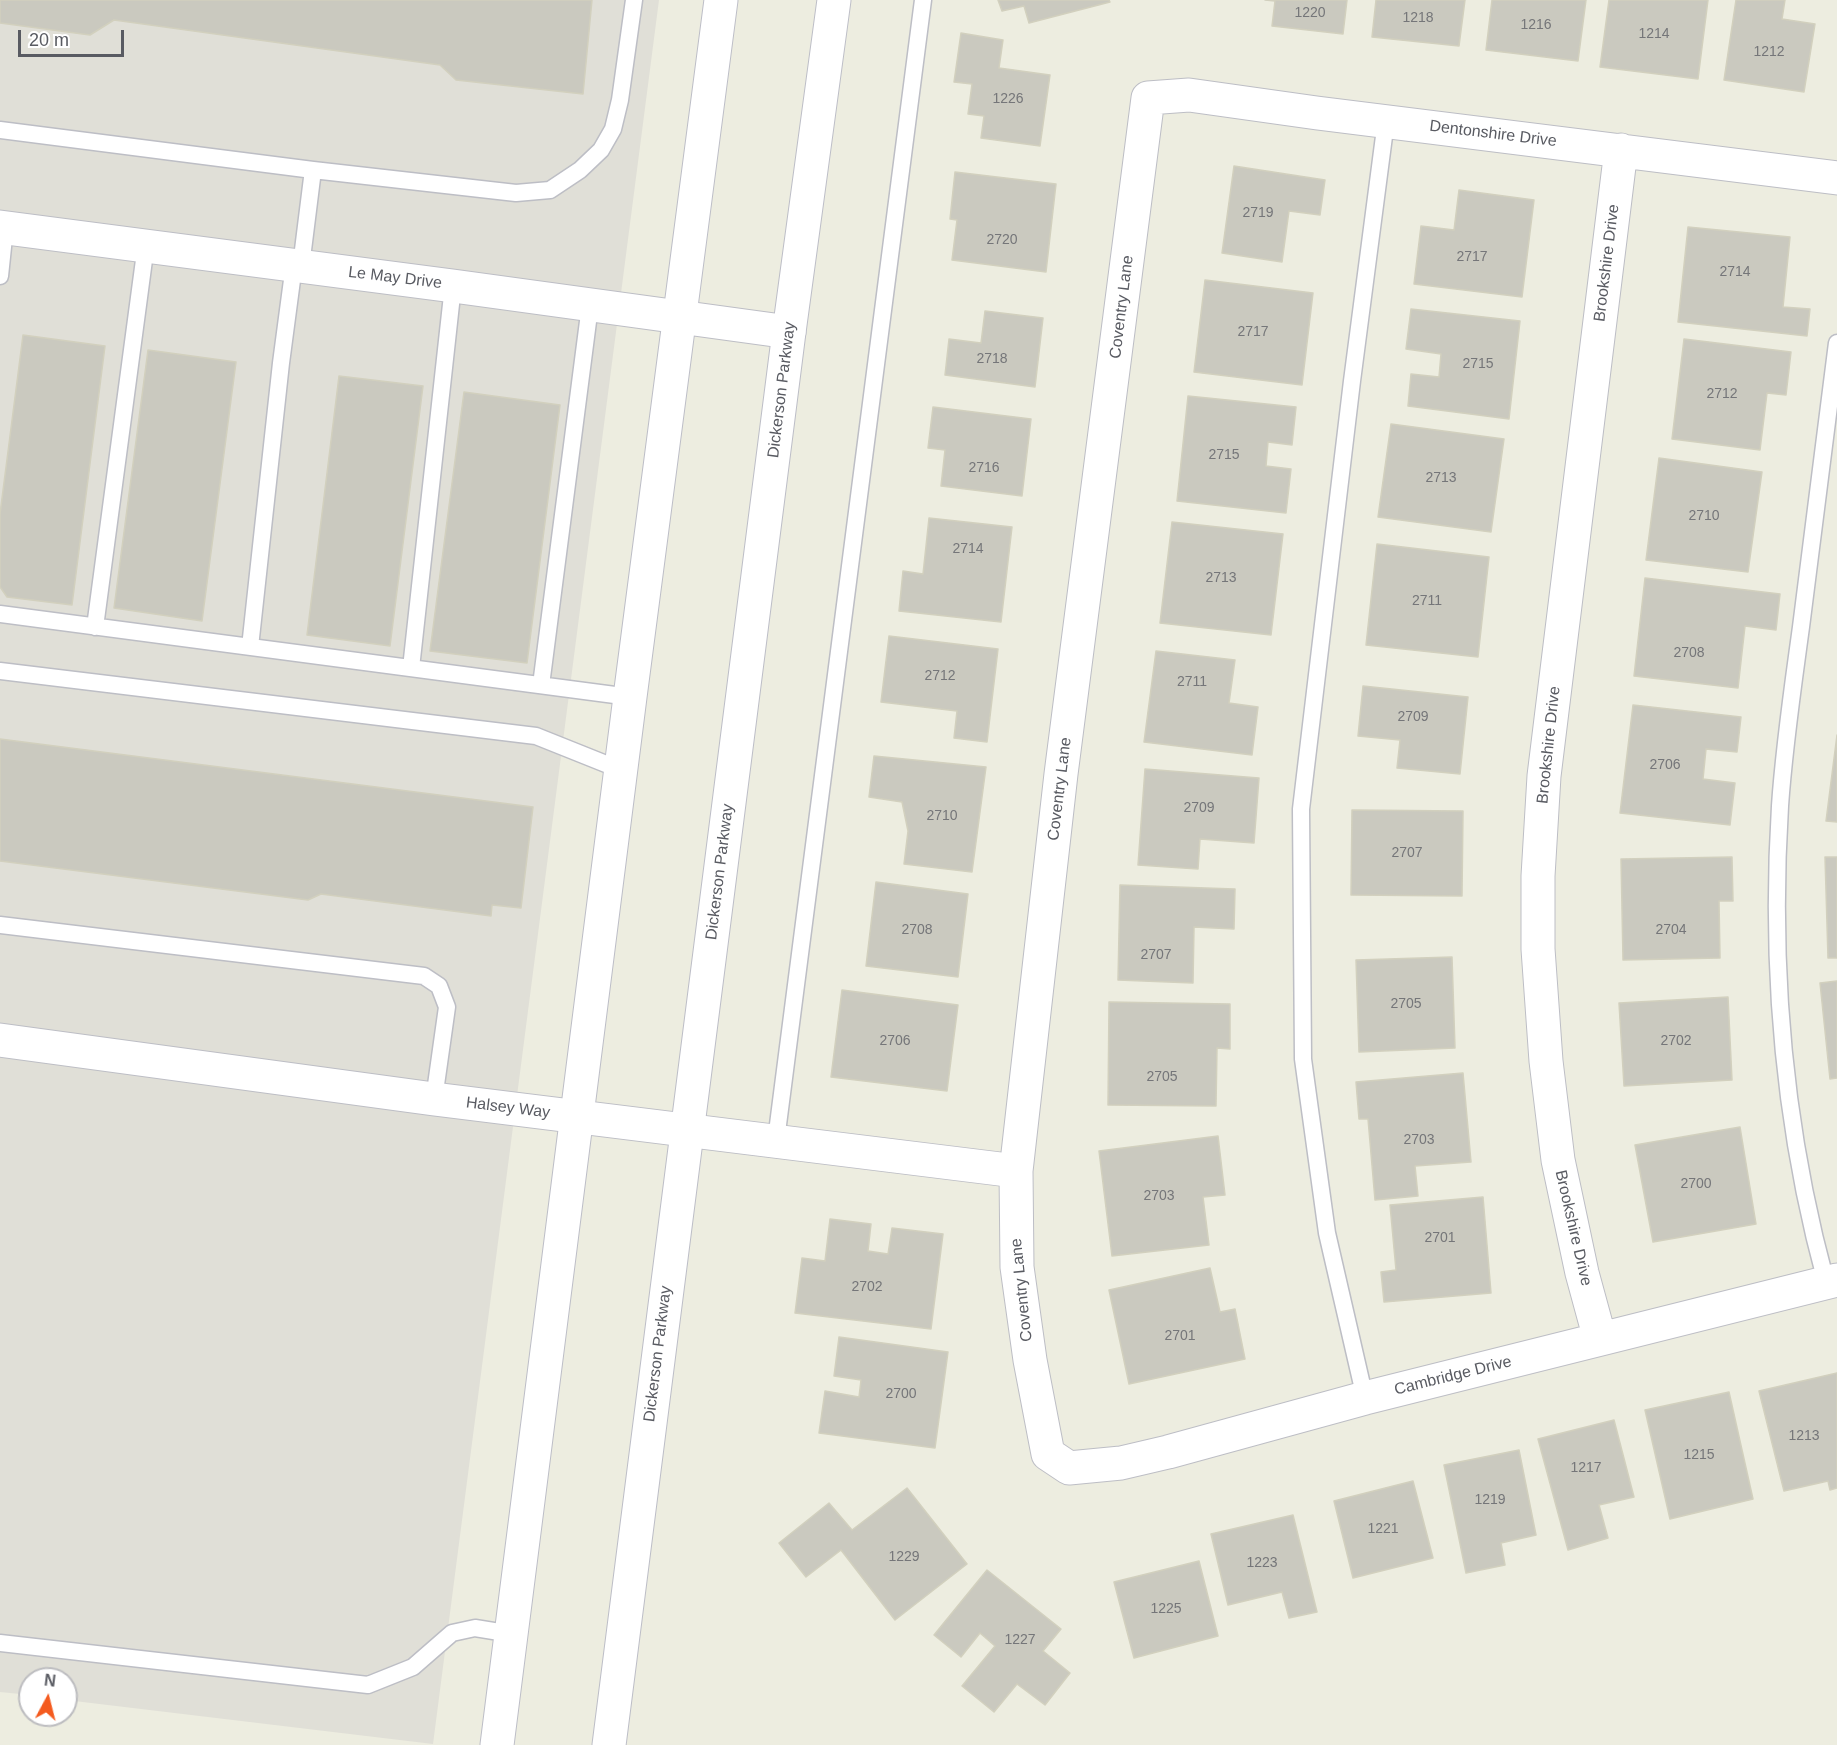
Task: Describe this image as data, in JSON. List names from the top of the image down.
{
  "streets": {
    "street": [
      "Dentonshire Drive",
      "Brookshire Drive",
      "Le May Drive",
      "Coventry Lane",
      "Dickerson Parkway",
      "Halsey Way",
      "Cambridge Drive"
    ]
  },
  "crossings": [
    ["Dentonshire Drive", "Brookshire Drive"],
    ["Dentonshire Drive", "Coventry Lane"],
    ["Brookshire Drive", "Cambridge Drive"],
    ["Le May Drive", "Dickerson Parkway"],
    ["Coventry Lane", "Halsey Way"],
    ["Coventry Lane", "Cambridge Drive"],
    ["Dickerson Parkway", "Halsey Way"]
  ],
  "house_numbers": [
    "1220",
    "1218",
    "1216",
    "1214",
    "1212",
    "1226",
    "2719",
    "2720",
    "2717",
    "2714",
    "2717",
    "2718",
    "2715",
    "2712",
    "2715",
    "2716",
    "2713",
    "2710",
    "2714",
    "2713",
    "2711",
    "2708",
    "2712",
    "2711",
    "2709",
    "2706",
    "2709",
    "2710",
    "2707",
    "2708",
    "2704",
    "2707",
    "2705",
    "2706",
    "2702",
    "2705",
    "2703",
    "2700",
    "2703",
    "2701",
    "2702",
    "2701",
    "2700",
    "1213",
    "1215",
    "1217",
    "1219",
    "1221",
    "1229",
    "1223",
    "1225",
    "1227"
  ],
  "scale_bar": "20 m",
  "north": "top"
}
